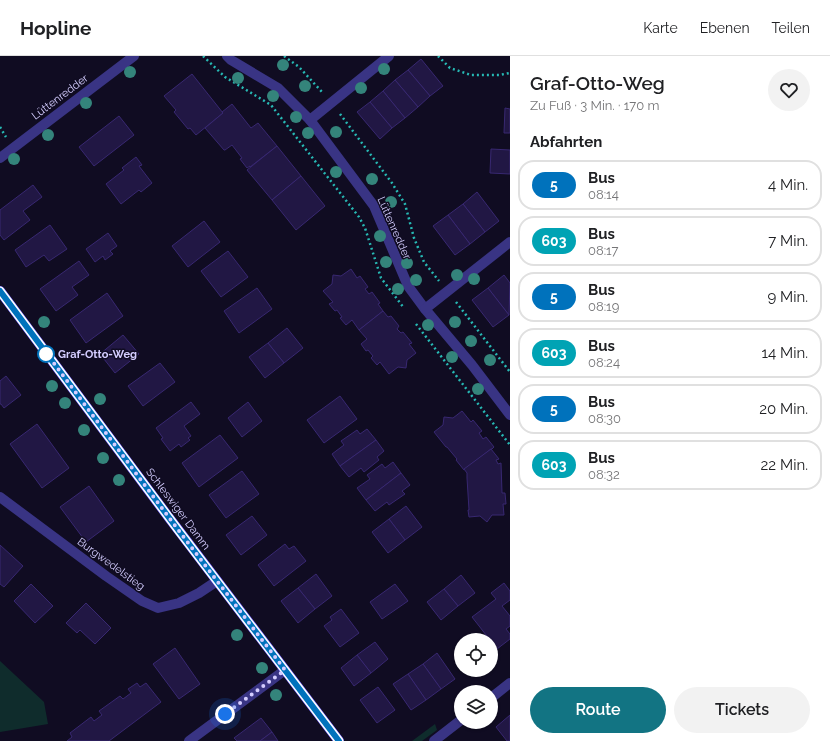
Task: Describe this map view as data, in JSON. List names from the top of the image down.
{
  "streets": {
    "main road": ["Schleswiger Damm"],
    "street": ["Lüttenredder", "Burgwedelstieg"]
  },
  "crossings": [
    ["Schleswiger Damm", "Burgwedelstieg"]
  ],
  "places": ["Graf-Otto-Weg"],
  "lines": ["bus line 5"],
  "page": {
    "header": "Hopline",
    "nav": ["Karte", "Ebenen", "Teilen"],
    "heading": [
      ["Graf-Otto-Weg", "Zu Fuß · 3 Min. · 170 m"],
      "Abfahrten"
    ],
    "list": [
      {
        "mark": "5",
        "name": "Bus",
        "note": "08:14",
        "value": "4 Min."
      },
      {
        "mark": "603",
        "name": "Bus",
        "note": "08:17",
        "value": "7 Min."
      },
      {
        "mark": "5",
        "name": "Bus",
        "note": "08:19",
        "value": "9 Min."
      },
      {
        "mark": "603",
        "name": "Bus",
        "note": "08:24",
        "value": "14 Min."
      },
      {
        "mark": "5",
        "name": "Bus",
        "note": "08:30",
        "value": "20 Min."
      },
      {
        "mark": "603",
        "name": "Bus",
        "note": "08:32",
        "value": "22 Min."
      }
    ],
    "buttons": ["Route", "Tickets"]
  }
}
